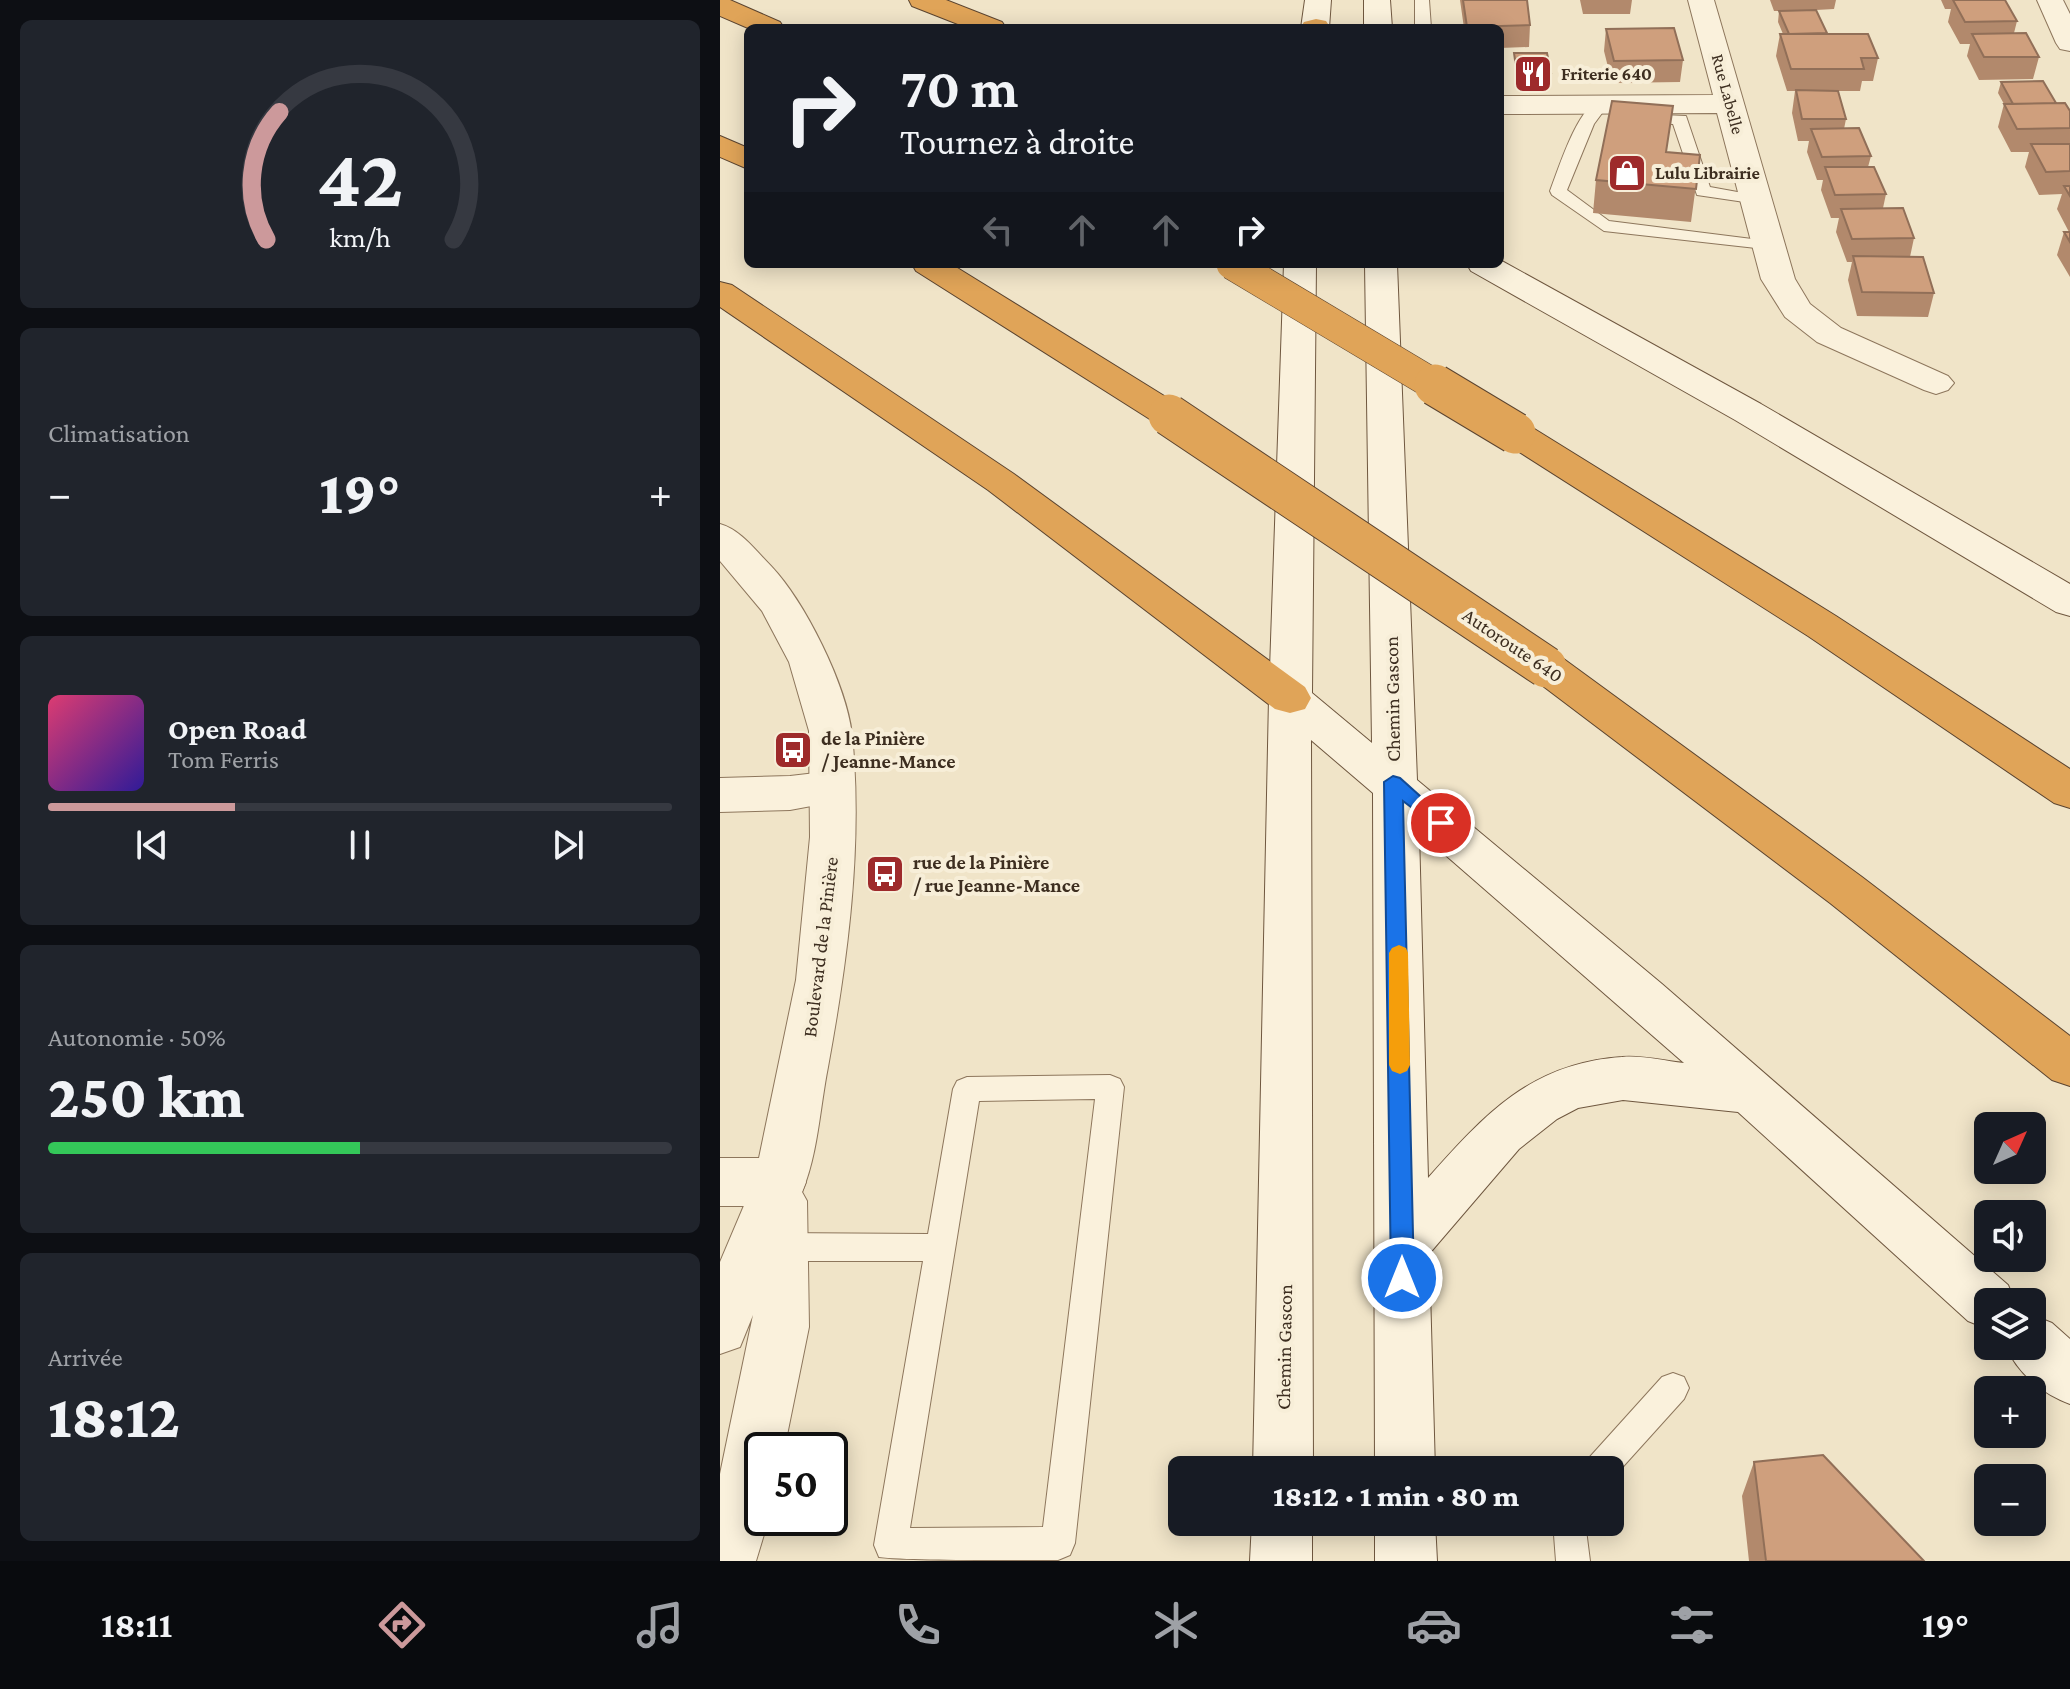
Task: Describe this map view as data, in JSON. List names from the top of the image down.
{
  "streets": {
    "highway": ["Autoroute 640"],
    "main road": ["Rue Labelle", "Chemin Gascon", "Boulevard de la Pinière"]
  },
  "places": {
    "restaurant": ["Friterie 640"],
    "shop": ["Lulu Librairie"],
    "bus stop": ["de la Pinière / Jeanne-Mance", "rue de la Pinière / rue Jeanne-Mance"]
  },
  "north": "top right",
  "page": {
    "turn": ["70 m", "Tournez à droite"],
    "tile": [
      "Climatisation",
      ["Autonomie · 50%", "250 km"],
      ["Arrivée", "18:12"]
    ],
    "heat": ["−", "19°", "+"],
    "song": ["Open Road", "Tom Ferris"],
    "map_buttons": ["+", "−"],
    "limit": "50",
    "trip": "18:12 · 1 min · 80 m",
    "tabs": ["18:11", "19°"],
    "gauge": ["42", "km/h"]
  }
}
